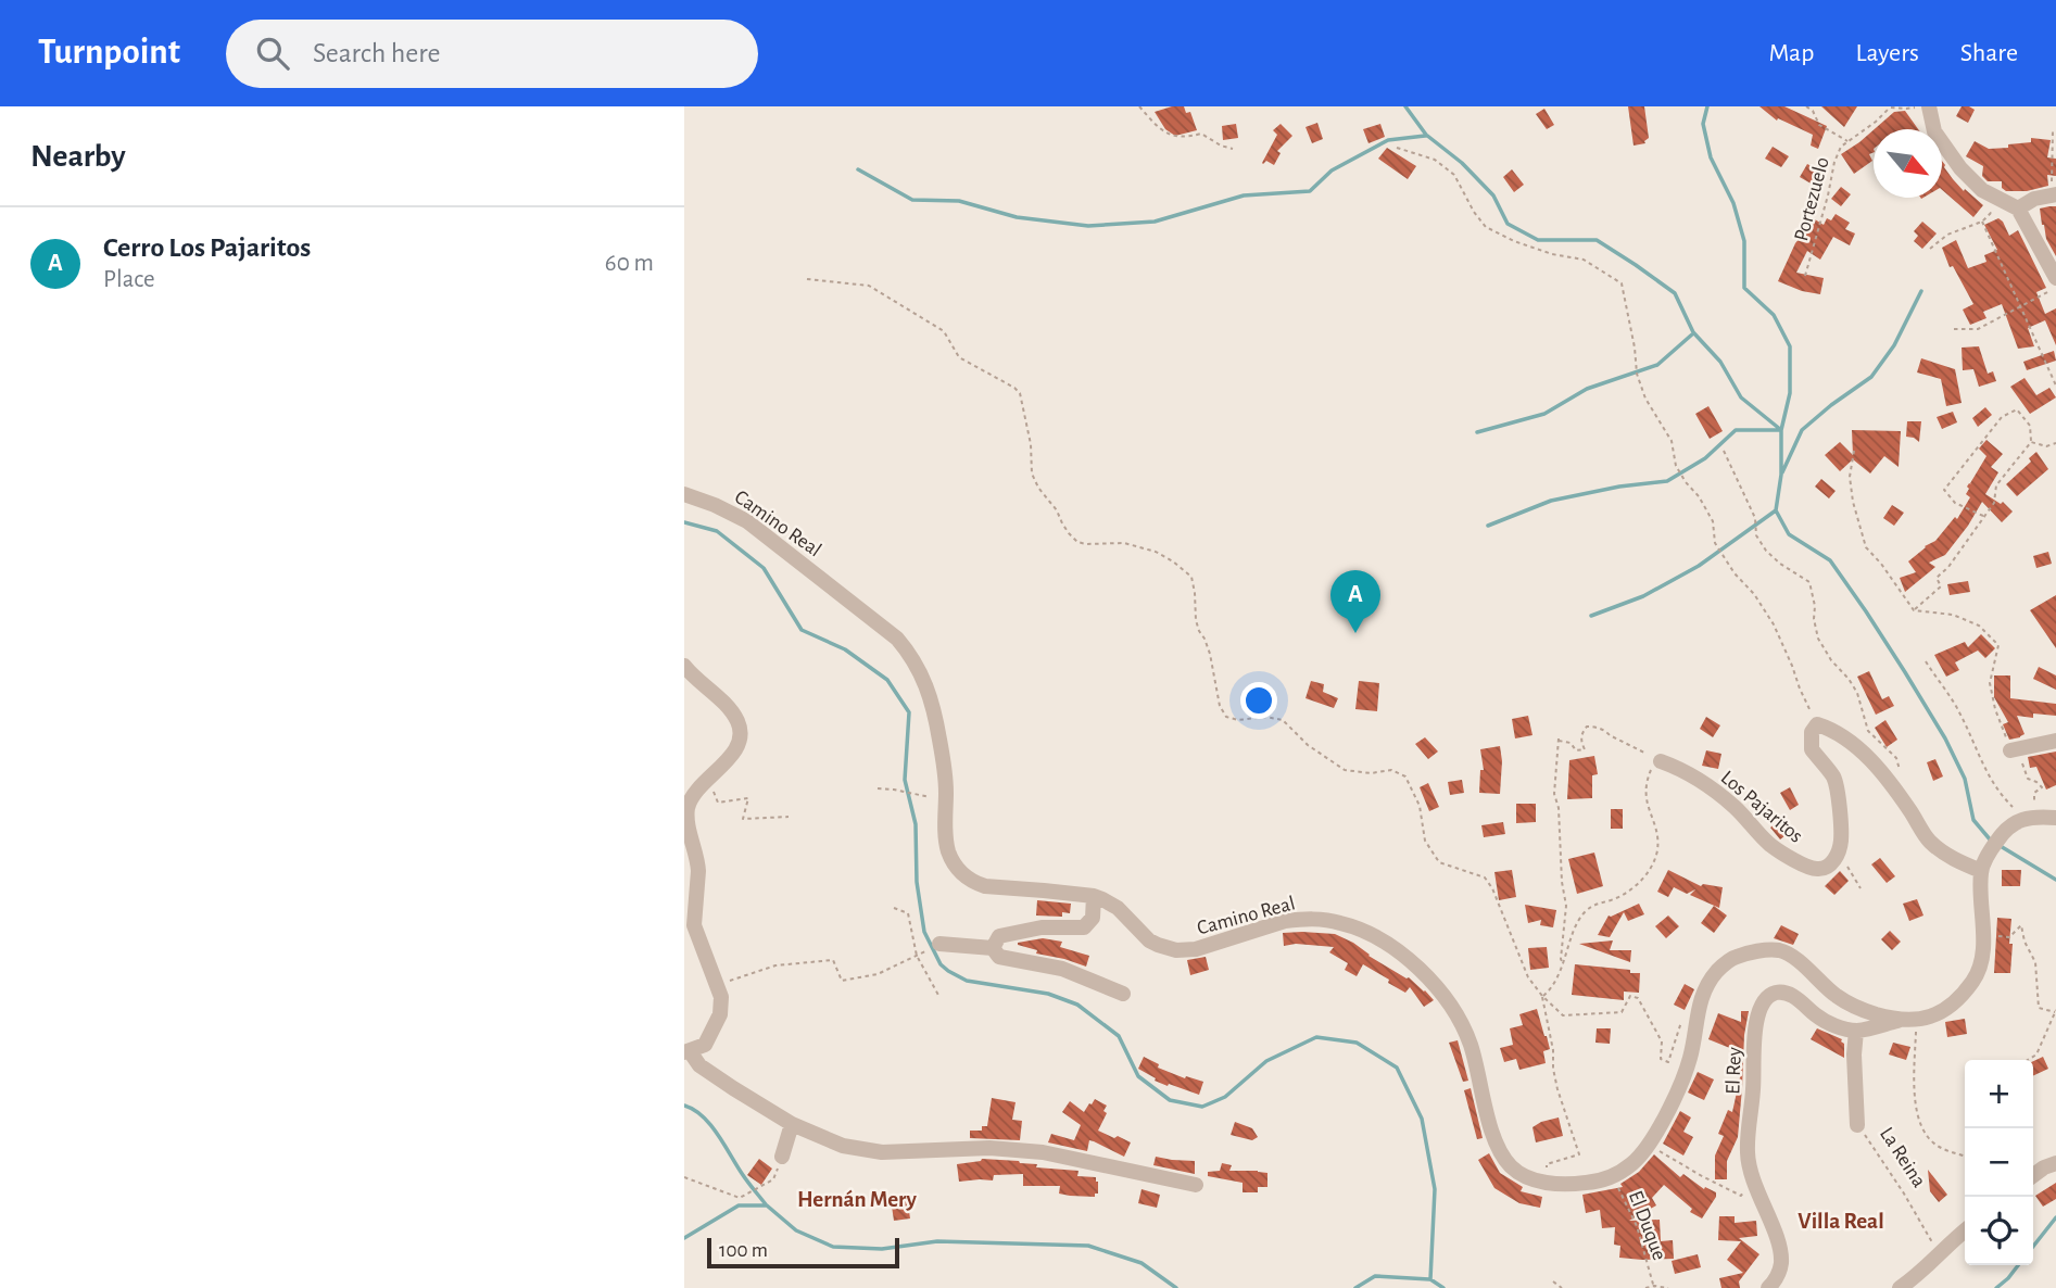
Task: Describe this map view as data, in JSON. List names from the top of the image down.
{
  "streets": {
    "street": [
      "Camino Real",
      "Los Pajaritos",
      "El Rey",
      "La Reina"
    ],
    "path": ["Portezuelo", "El Duque"]
  },
  "crossings": [
    ["Camino Real", "El Duque"],
    ["El Rey", "La Reina"]
  ],
  "districts": ["Hernán Mery", "Villa Real"],
  "scale_bar": "100 m",
  "north": "bottom right",
  "page": {
    "header": "Turnpoint",
    "search": "Search here",
    "nav": ["Map", "Layers", "Share"],
    "heading": "Nearby",
    "list": [
      {
        "mark": "A",
        "name": "Cerro Los Pajaritos",
        "note": "Place",
        "value": "60 m"
      }
    ],
    "pins": "A",
    "map_buttons": ["+", "−"],
    "scale": "100 m"
  }
}
